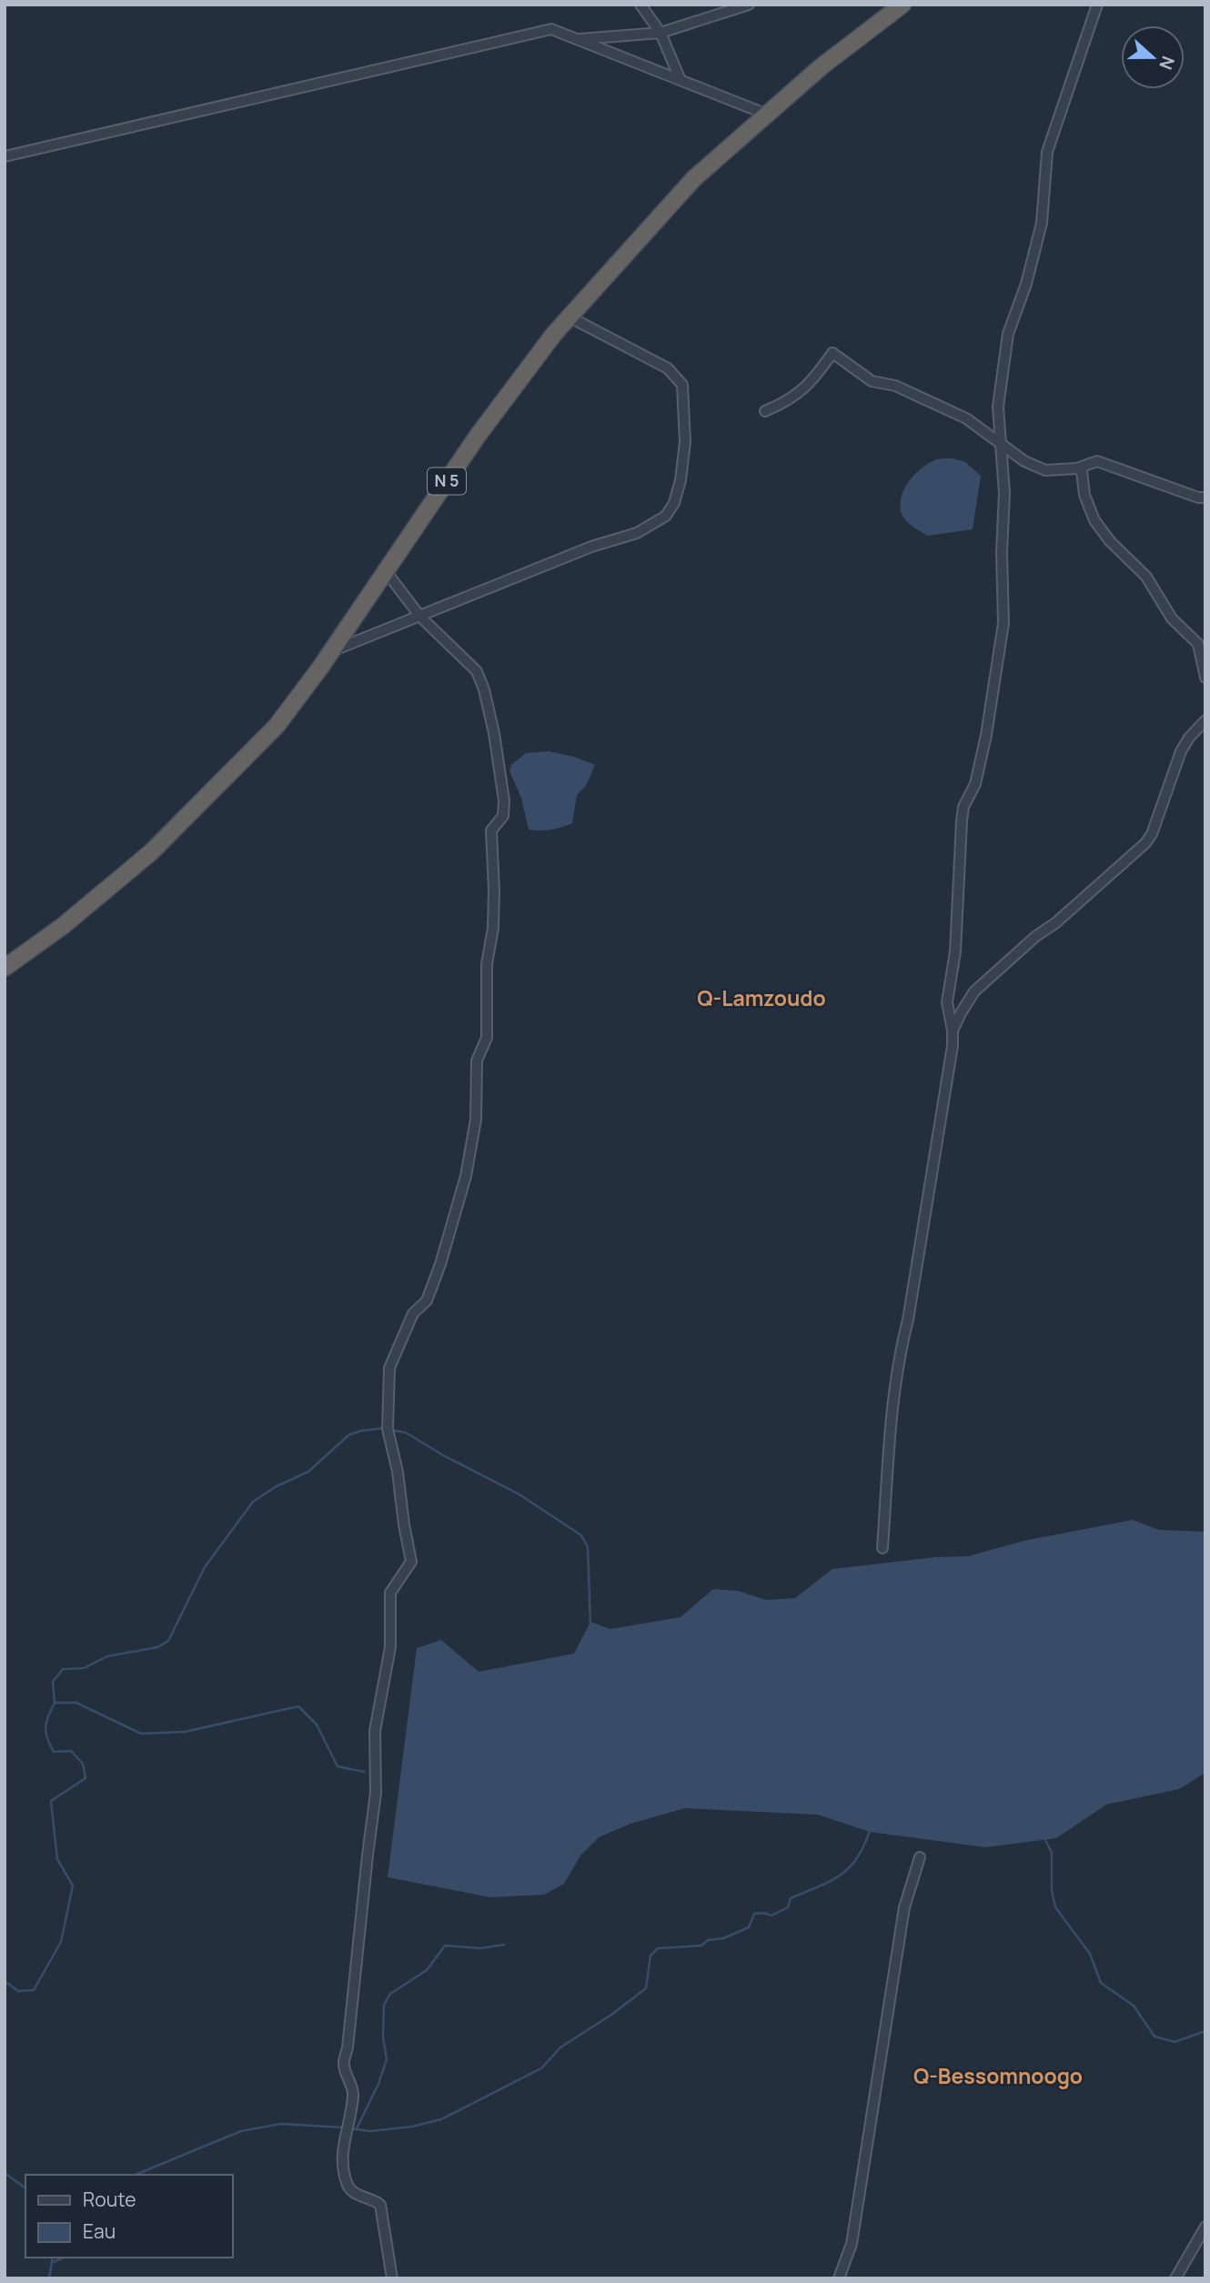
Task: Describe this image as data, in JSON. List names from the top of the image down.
{
  "streets": {
    "highway": ["N 5"]
  },
  "districts": ["Q-Lamzoudo", "Q-Bessomnoogo"],
  "legend": ["Route", "Eau"],
  "north": "right"
}
